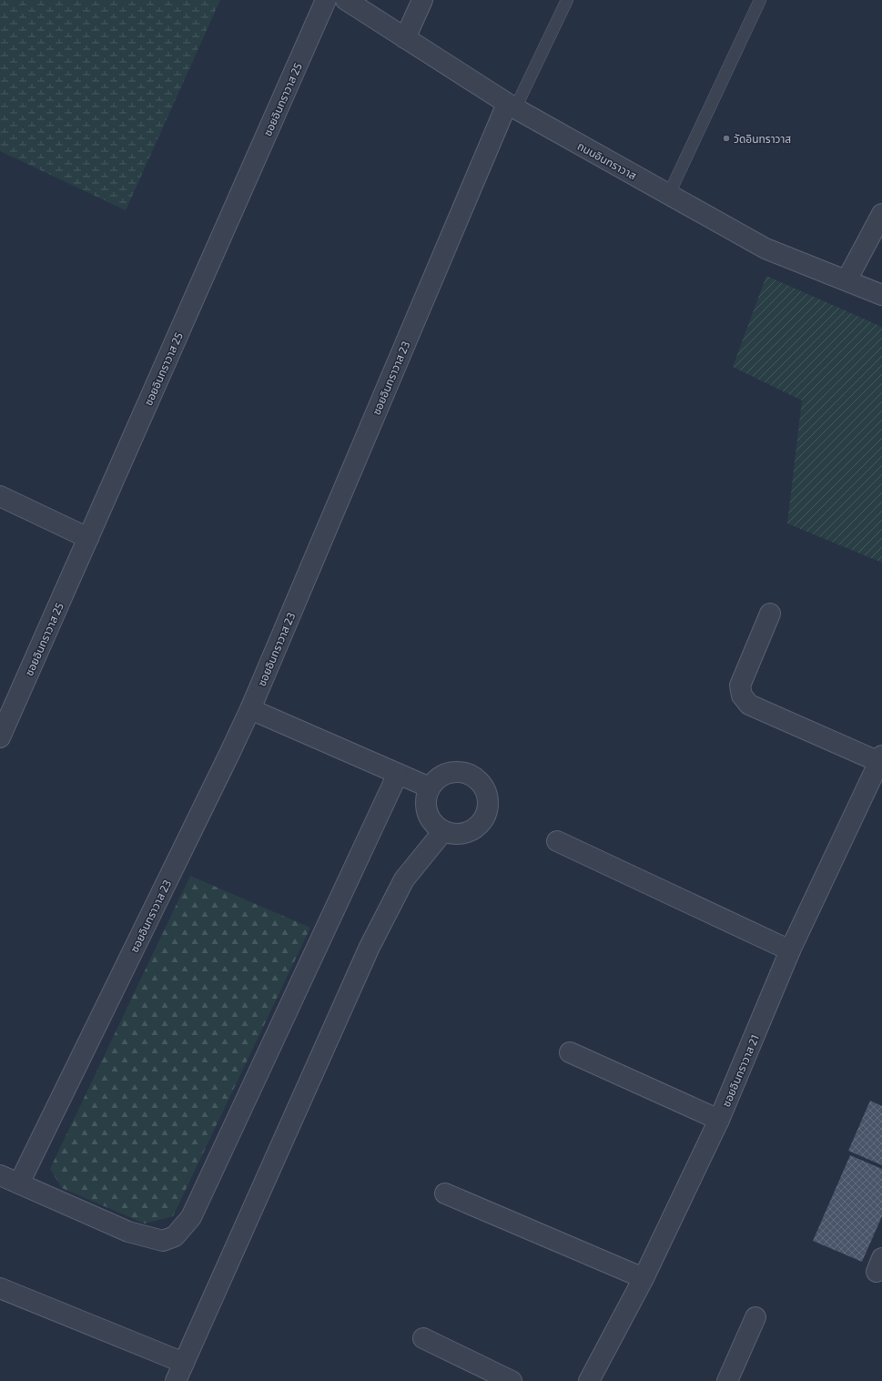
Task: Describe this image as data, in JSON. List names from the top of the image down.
{
  "streets": {
    "street": [
      "ซอยอินทราวาส 25",
      "ถนนอินทราวาส",
      "ซอยอินทราวาส 23",
      "ซอยอินทราวาส 21"
    ]
  },
  "crossings": [
    ["ถนนอินทราวาส", "ซอยอินทราวาส 23"]
  ],
  "places": ["วัดอินทราวาส"]
}
